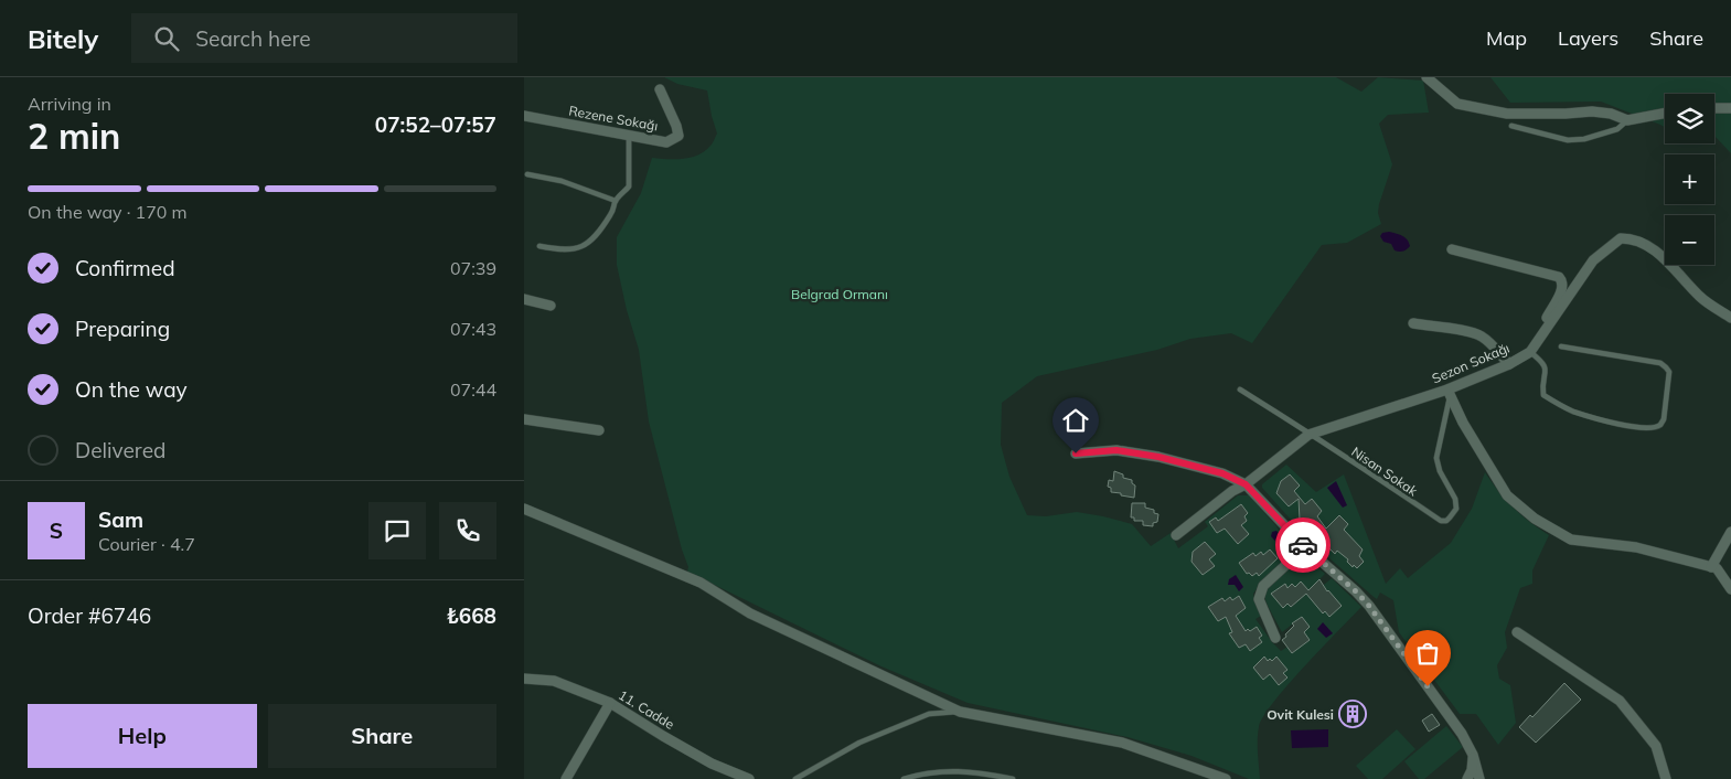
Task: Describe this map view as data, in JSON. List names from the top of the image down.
{
  "streets": {
    "street": ["Rezene Sokağı", "Sezon Sokağı", "11. Cadde"],
    "lane": ["Nisan Sokak"]
  },
  "crossings": [
    ["Sezon Sokağı", "Nisan Sokak"]
  ],
  "parks": ["Belgrad Ormanı"],
  "places": {
    "building": ["Ovit Kulesi"]
  },
  "page": {
    "header": "Bitely",
    "search": "Search here",
    "nav": ["Map", "Layers", "Share"],
    "heading": ["2 min", "Arriving in", "07:52–07:57"],
    "panel": [
      "Sam",
      "Courier · 4.7",
      "Order #6746",
      "₺668"
    ],
    "map_buttons": ["+", "−"],
    "bar": "On the way · 170 m",
    "list": [
      ["Confirmed", "07:39"],
      ["Preparing", "07:43"],
      ["On the way", "07:44"],
      "Delivered"
    ],
    "round": "S",
    "buttons": ["Help", "Share"]
  }
}
